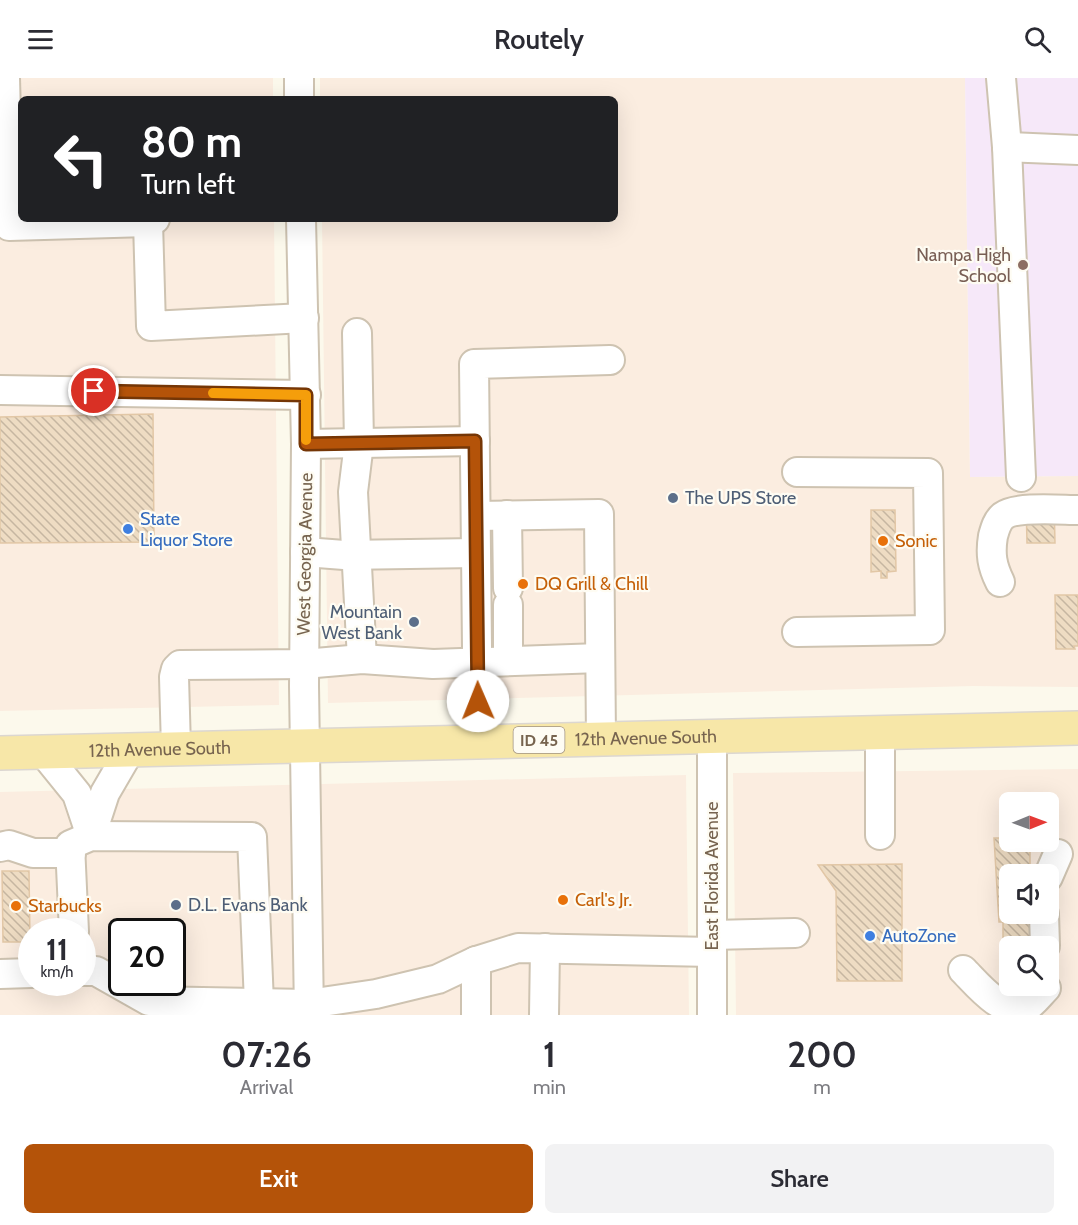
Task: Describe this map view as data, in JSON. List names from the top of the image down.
{
  "streets": {
    "main road": ["12th Avenue South", "ID 45"],
    "street": ["West Georgia Avenue", "East Florida Avenue"]
  },
  "crossings": [
    ["West Georgia Avenue", "12th Avenue South"],
    ["12th Avenue South", "East Florida Avenue"]
  ],
  "places": [
    "Nampa High School",
    "The UPS Store",
    "State Liquor Store",
    "Sonic",
    "DQ Grill & Chill",
    "Mountain West Bank",
    "Carl's Jr.",
    "D.L. Evans Bank",
    "Starbucks",
    "AutoZone"
  ],
  "north": "right",
  "page": {
    "header": "Routely",
    "turn": ["80 m", "Turn left"],
    "speed": "11 km/h",
    "limit": "20",
    "eta": [
      "07:26",
      "Arrival",
      "1",
      "min",
      "200",
      "m"
    ],
    "buttons": ["Exit", "Share"]
  }
}
